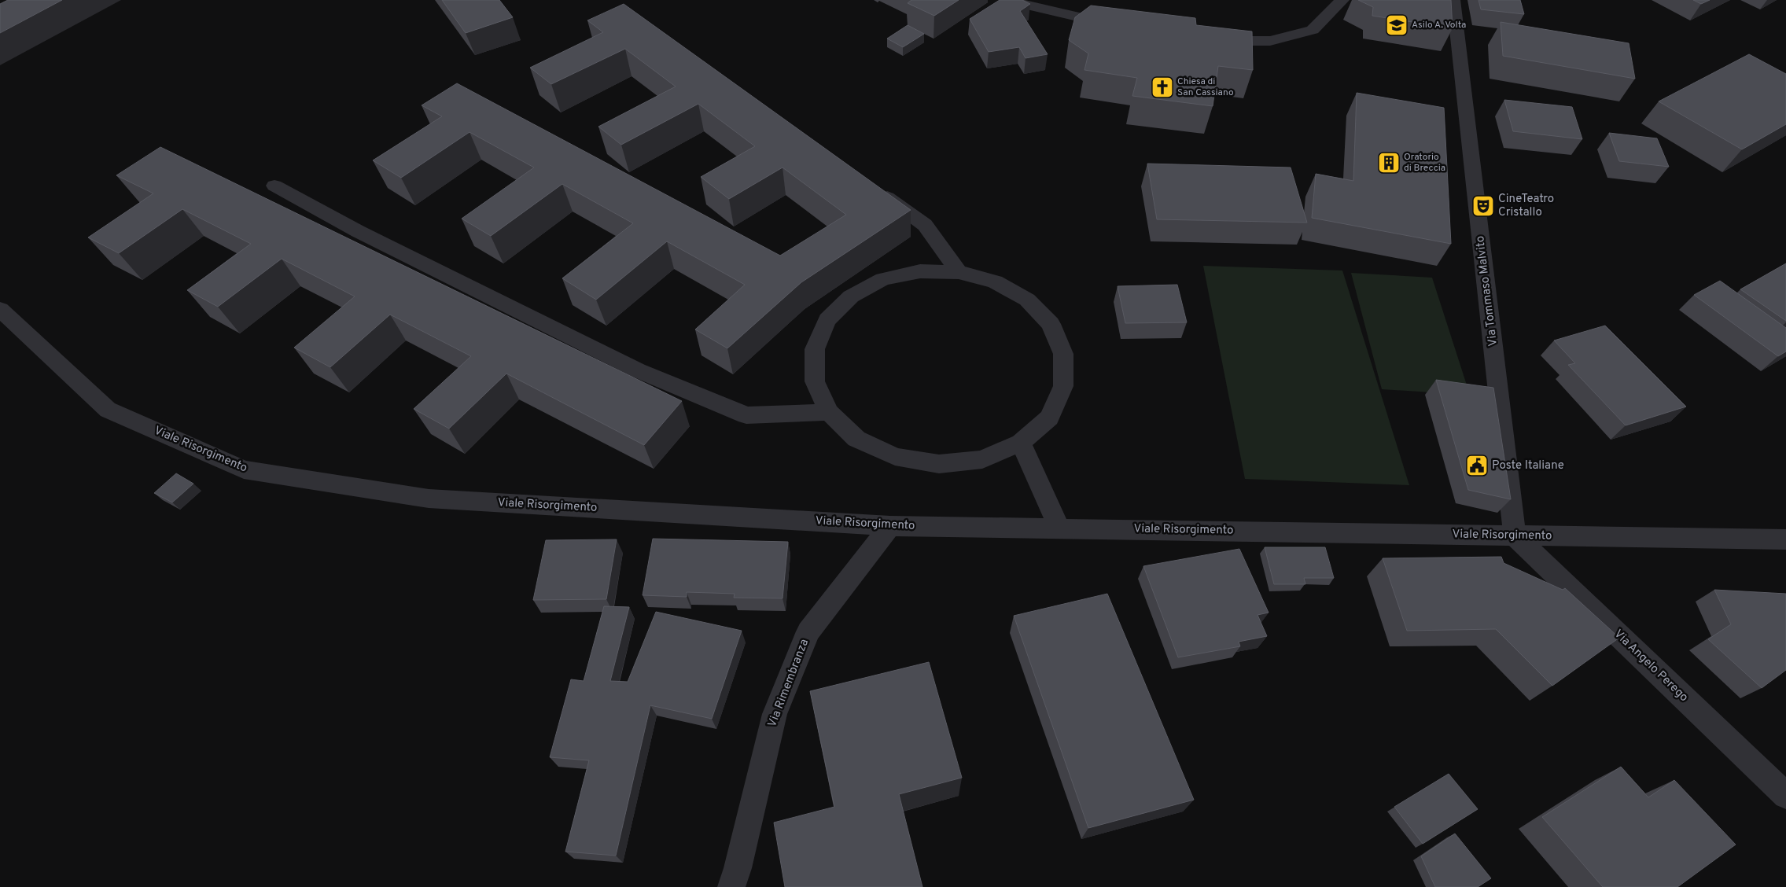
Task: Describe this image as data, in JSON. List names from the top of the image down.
{
  "streets": {
    "street": [
      "Via Tommaso Malvito",
      "Viale Risorgimento",
      "Via Angelo Perego",
      "Via Rimembranza"
    ]
  },
  "crossings": [
    ["Via Tommaso Malvito", "Viale Risorgimento"],
    ["Via Tommaso Malvito", "Via Angelo Perego"],
    ["Viale Risorgimento", "Via Angelo Perego"],
    ["Viale Risorgimento", "Via Rimembranza"]
  ],
  "places": {
    "school or university": ["Asilo A. Volta"],
    "church": ["Chiesa di San Cassiano"],
    "building": ["Oratorio di Breccia"],
    "theatre": ["CineTeatro Cristallo"],
    "public building": ["Poste Italiane"]
  }
}
